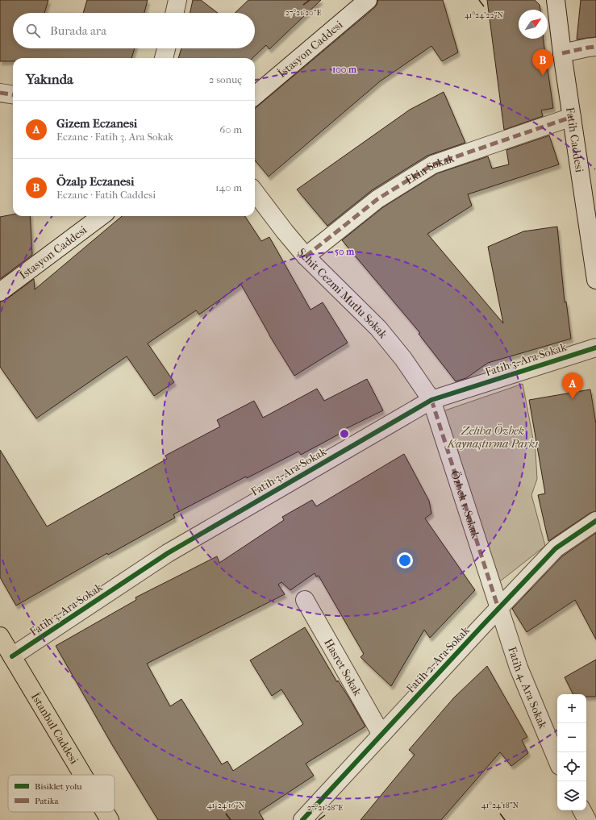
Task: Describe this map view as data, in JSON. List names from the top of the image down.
{
  "streets": {
    "main road": ["İstanbul Caddesi"],
    "street": [
      "İstasyon Caddesi",
      "Fatih Caddesi",
      "Ekin Sokak",
      "Şehit Cezmi Mutlu Sokak",
      "Fatih 3. Ara Sokak",
      "Özbek 1. Sokak",
      "Fatih 2. Ara Sokak",
      "Hasret Sokak",
      "Fatih 4. Ara Sokak"
    ]
  },
  "crossings": [
    ["Fatih Caddesi", "Ekin Sokak"],
    ["Ekin Sokak", "Şehit Cezmi Mutlu Sokak"],
    ["Şehit Cezmi Mutlu Sokak", "Fatih 3. Ara Sokak"],
    ["Şehit Cezmi Mutlu Sokak", "Özbek 1. Sokak"],
    ["Fatih 3. Ara Sokak", "Özbek 1. Sokak"],
    ["Fatih 3. Ara Sokak", "İstanbul Caddesi"],
    ["Özbek 1. Sokak", "Fatih 2. Ara Sokak"],
    ["Özbek 1. Sokak", "Fatih 4. Ara Sokak"],
    ["Fatih 2. Ara Sokak", "Hasret Sokak"],
    ["Fatih 2. Ara Sokak", "Fatih 4. Ara Sokak"]
  ],
  "parks": ["Zeliha Özbek Kaynaştırma Parkı"],
  "legend": ["Bisiklet yolu", "Patika"],
  "north": "top right",
  "page": {
    "search": "Burada ara",
    "pins": ["B", "A"],
    "heading": ["Yakında", "2 sonuç"],
    "list": [
      {
        "mark": "A",
        "name": "Gizem Eczanesi",
        "note": "Eczane · Fatih 3. Ara Sokak",
        "value": "60 m"
      },
      {
        "mark": "B",
        "name": "Özalp Eczanesi",
        "note": "Eczane · Fatih Caddesi",
        "value": "140 m"
      }
    ],
    "map_buttons": ["+", "−"]
  },
  "coordinates": [
    "27°21'20\"E",
    "41°24'22\"N",
    "41°24'16\"N",
    "41°24'18\"N",
    "27°21'28\"E"
  ],
  "rings": ["100 m", "50 m"]
}
